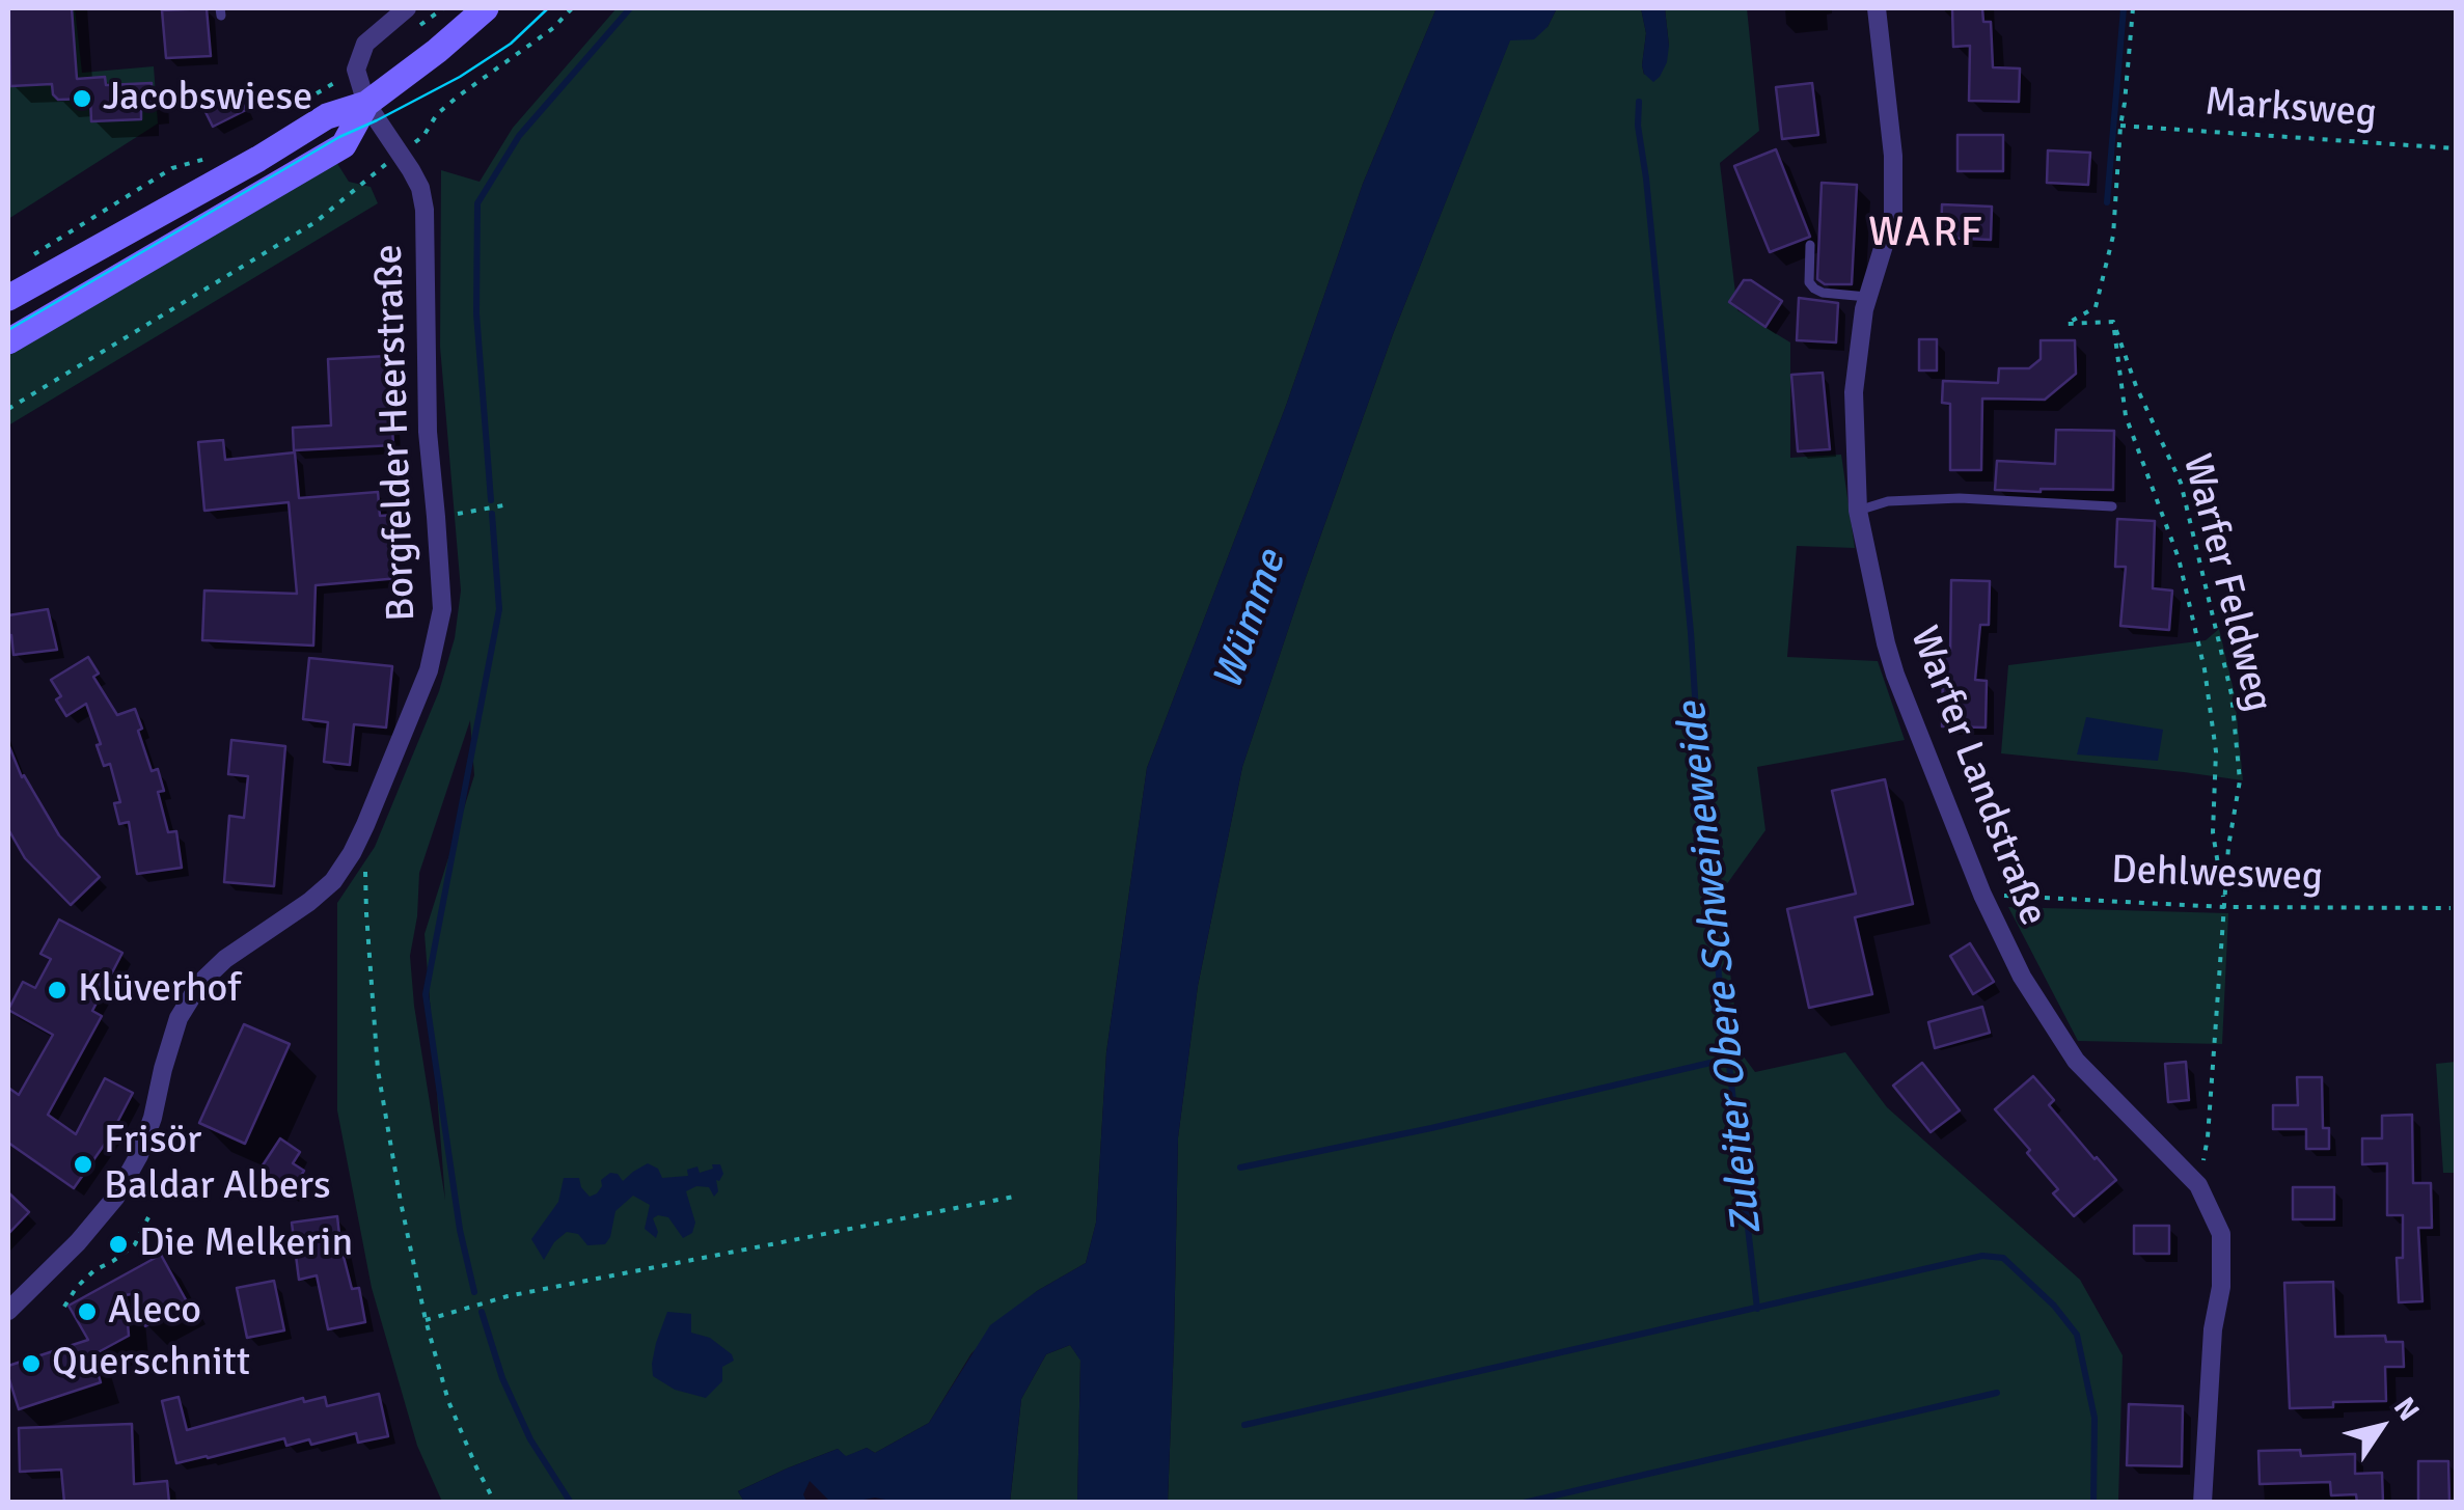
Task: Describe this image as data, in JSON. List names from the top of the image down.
{
  "streets": {
    "street": ["Borgfelder Heerstraße", "Warfer Landstraße"],
    "path": ["Marksweg", "Warfer Feldweg", "Dehlwesweg"]
  },
  "crossings": [
    ["Warfer Feldweg", "Warfer Landstraße"],
    ["Warfer Feldweg", "Dehlwesweg"],
    ["Warfer Landstraße", "Dehlwesweg"]
  ],
  "districts": ["WARF"],
  "water": ["Wümme", "Zuleiter Obere Schweineweide"],
  "places": [
    "Jacobswiese",
    "Klüverhof",
    "Frisör Baldar Albers",
    "Die Melkerin",
    "Aleco",
    "Querschnitt"
  ],
  "north": "top right"
}
